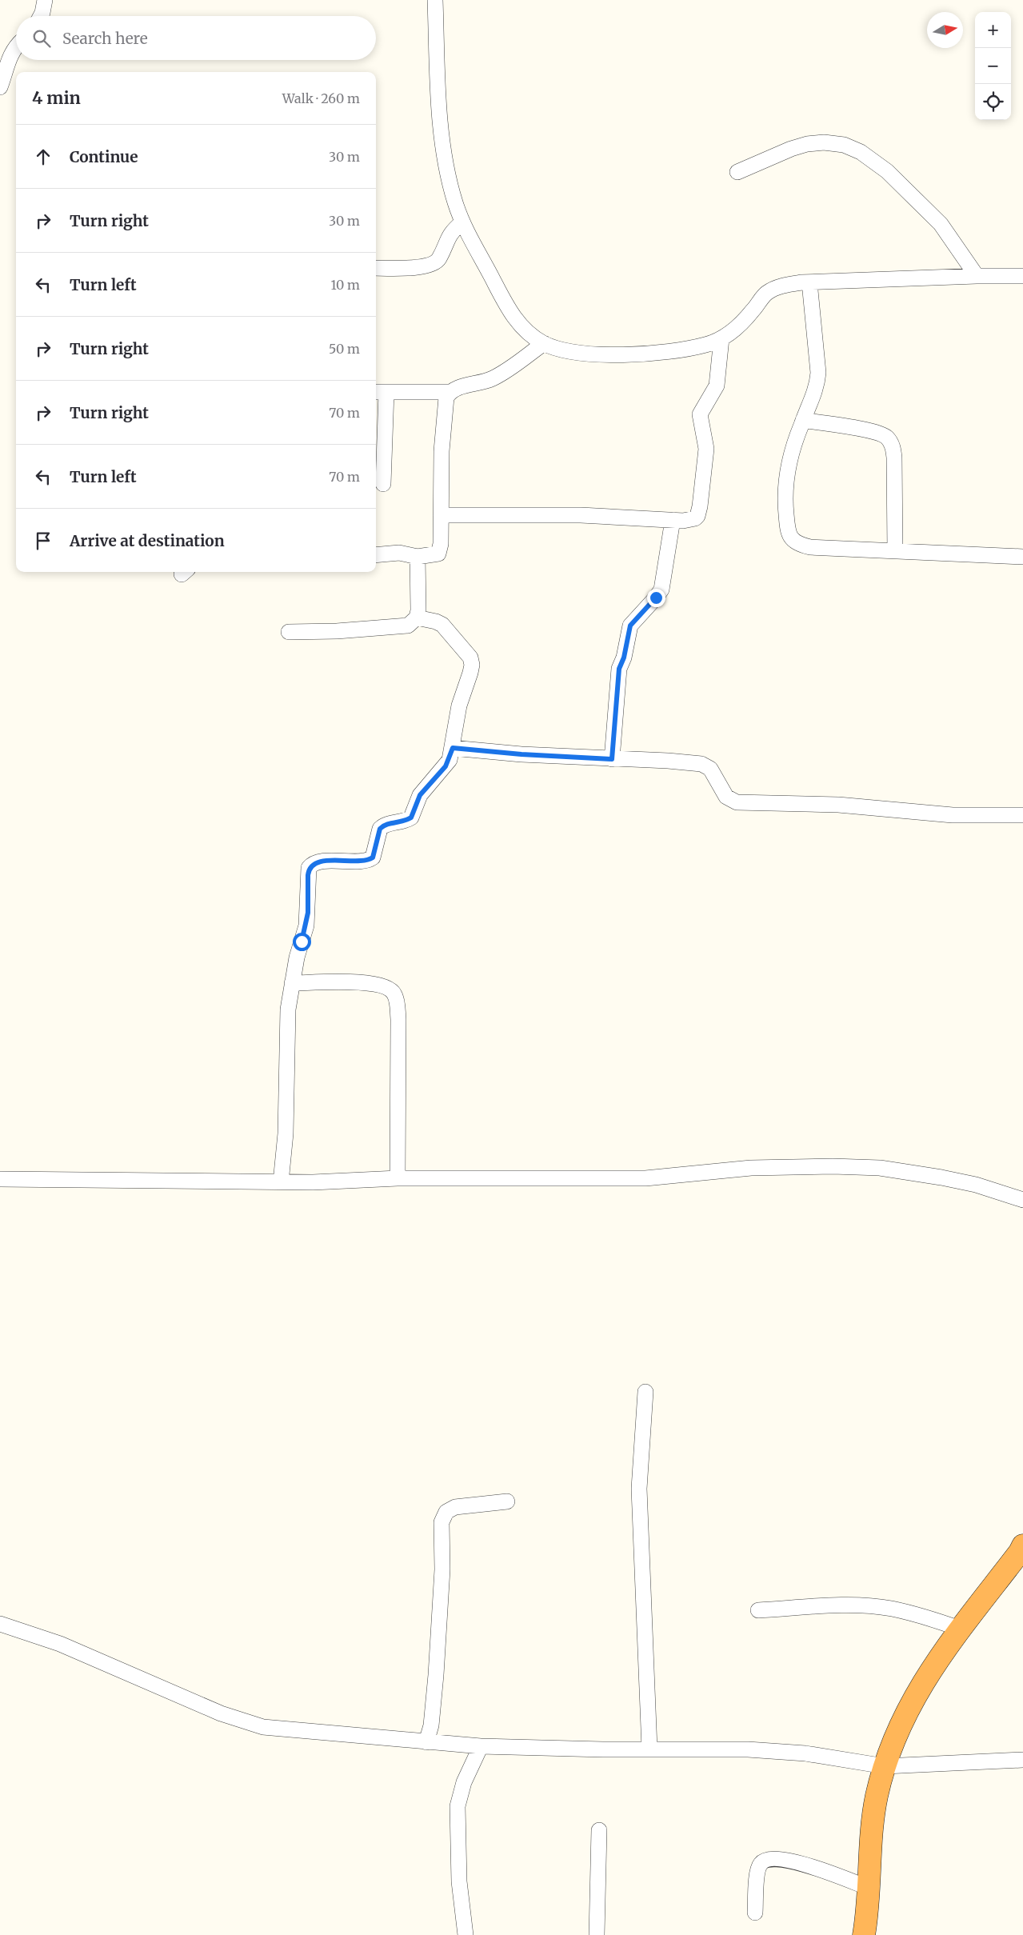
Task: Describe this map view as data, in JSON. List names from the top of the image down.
{
  "north": "right",
  "page": {
    "map_buttons": ["+", "−"],
    "search": "Search here",
    "heading": ["4 min", "Walk · 260 m"],
    "list": [
      ["Continue", "30 m"],
      ["Turn right", "30 m"],
      ["Turn left", "10 m"],
      ["Turn right", "50 m"],
      ["Turn right", "70 m"],
      ["Turn left", "70 m"],
      "Arrive at destination"
    ]
  }
}
